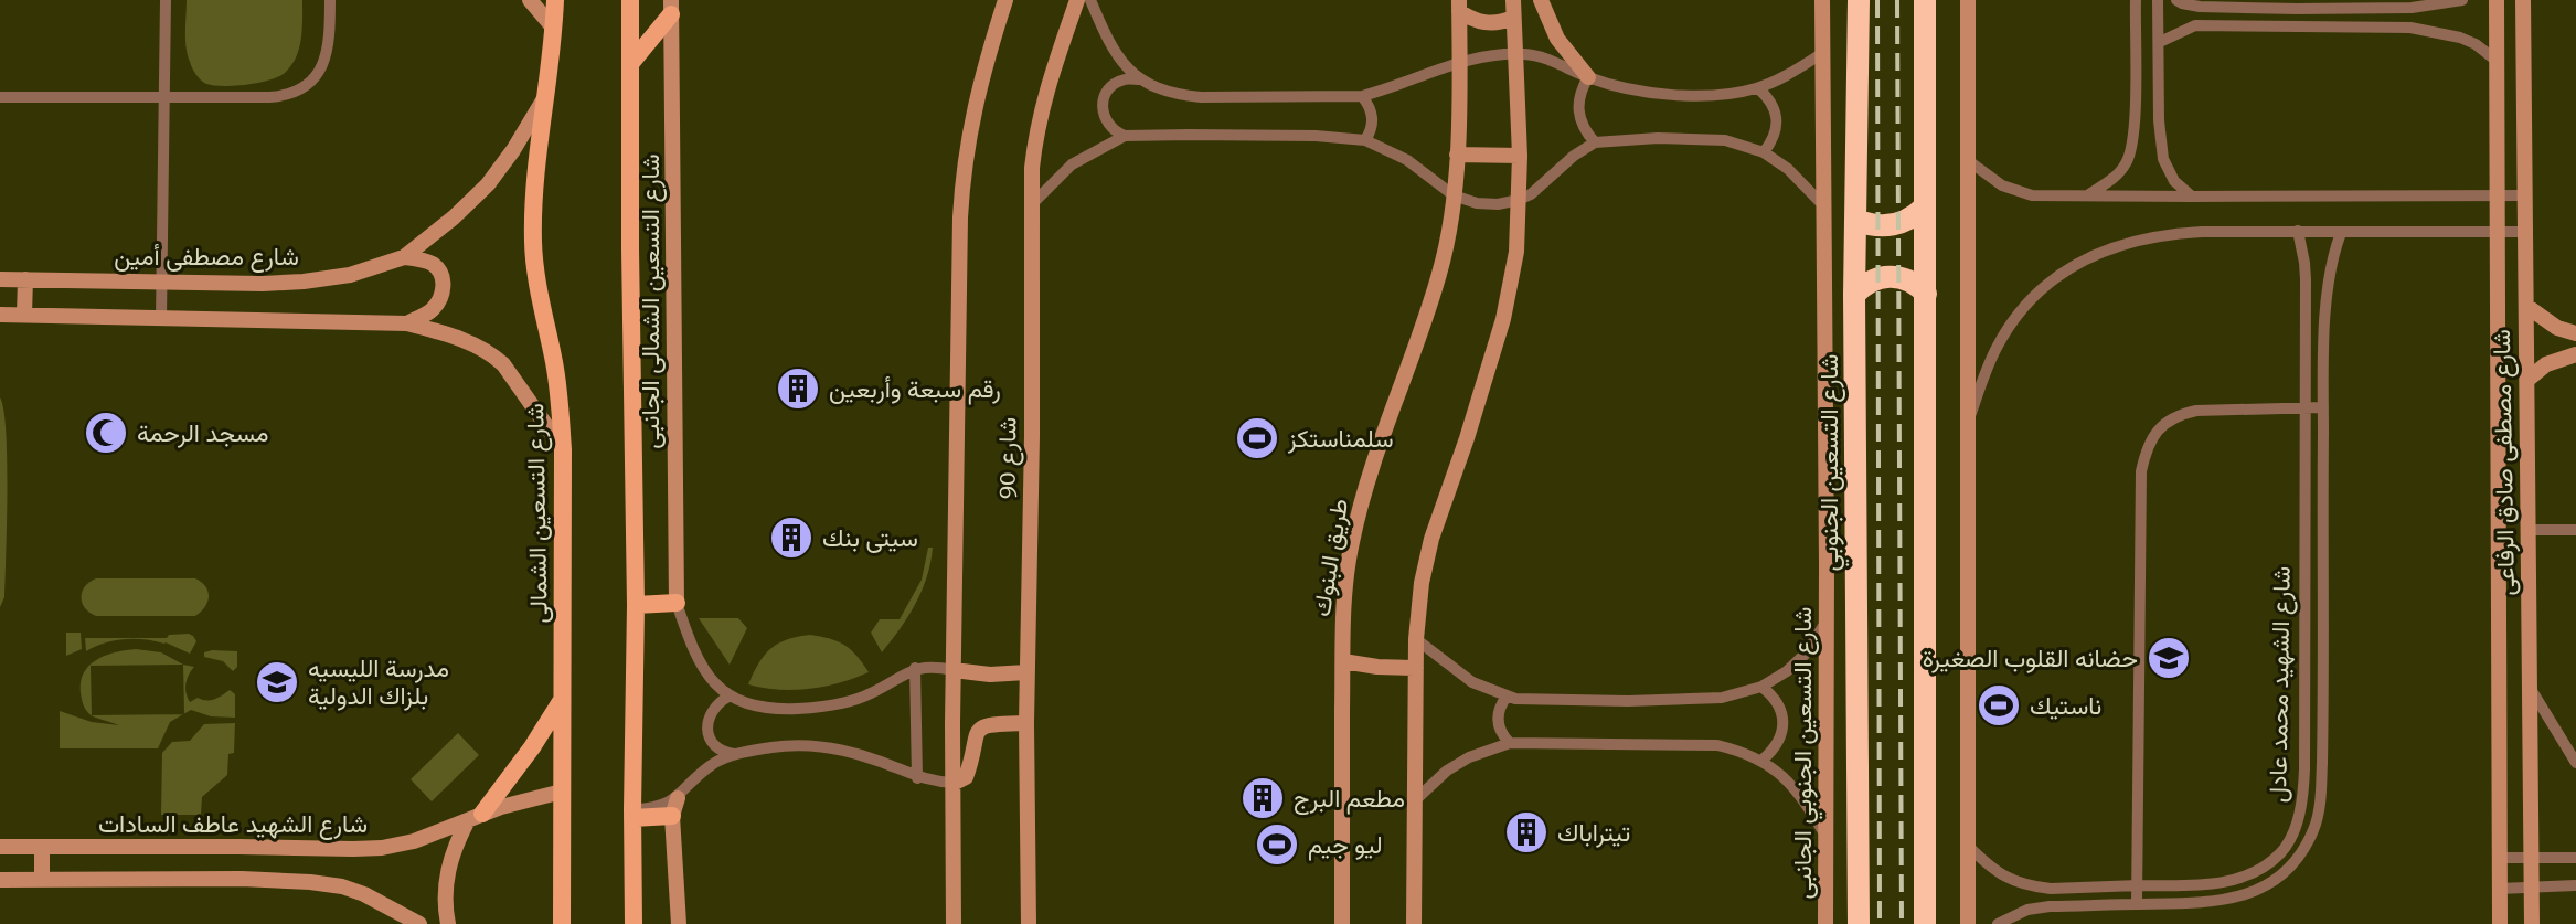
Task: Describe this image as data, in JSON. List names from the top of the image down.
{
  "streets": {
    "highway": ["شارع التسعين الجنوبي"],
    "main road": ["شارع التسعين الشمالى"],
    "street": [
      "شارع مصطفى أمين",
      "شارع التسعين الشمالى الجانبى",
      "شارع 90",
      "شارع مصطفى صادق الرفاعى",
      "طريق البنوك",
      "شارع الشهيد محمد عادل",
      "شارع التسعين الجنوبي الجانبى",
      "شارع الشهيد عاطف السادات"
    ]
  },
  "crossings": [
    ["شارع مصطفى أمين", "شارع التسعين الشمالى"],
    ["شارع التسعين الشمالى", "شارع الشهيد عاطف السادات"]
  ],
  "places": {
    "building": [
      "رقم سبعة وأربعين",
      "سيتى بنك",
      "مطعم البرج",
      "تيتراباك"
    ],
    "mosque": ["مسجد الرحمة"],
    "sports": ["سلمناستكز", "ناستيك", "ليو جيم"],
    "school or university": ["حضانه القلوب الصغيرة", "مدرسة الليسيه بلزاك الدولية"]
  }
}
